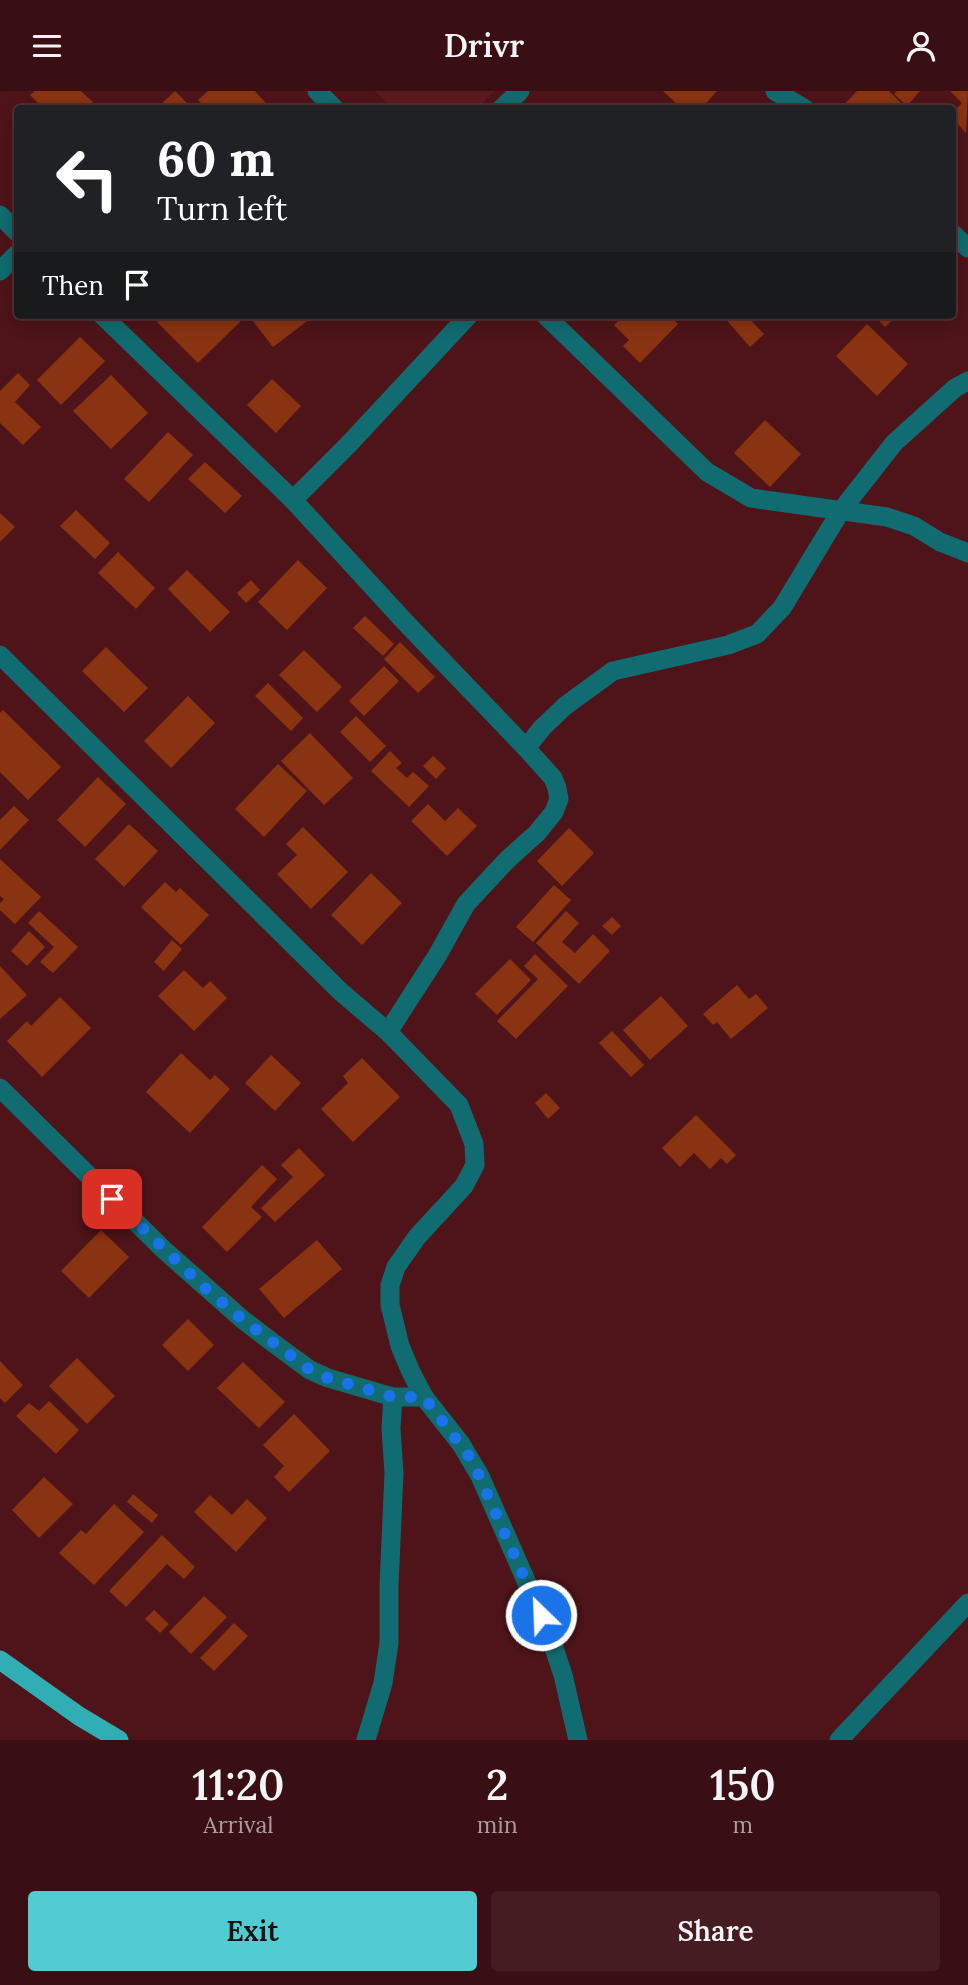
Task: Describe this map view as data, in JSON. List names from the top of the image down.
{
  "page": {
    "header": "Drivr",
    "turn": ["60 m", "Turn left"],
    "then": "Then",
    "eta": [
      "11:20",
      "Arrival",
      "2",
      "min",
      "150",
      "m"
    ],
    "buttons": ["Exit", "Share"]
  }
}
